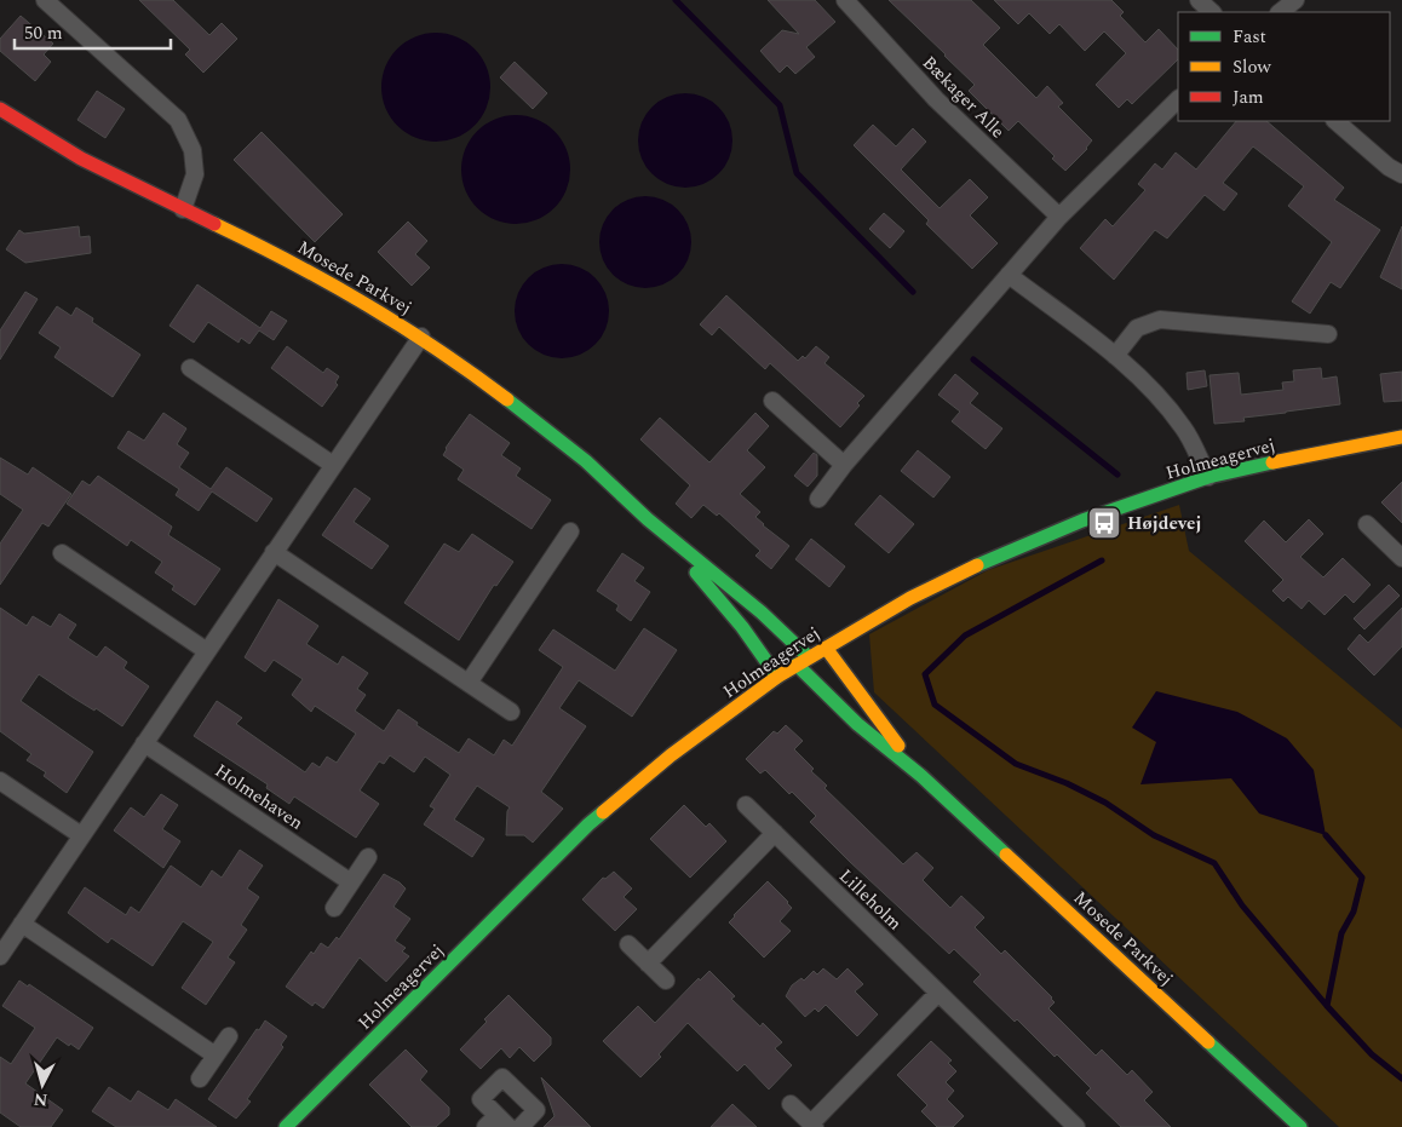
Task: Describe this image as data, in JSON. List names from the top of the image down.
{
  "streets": {
    "street": [
      "Bækager Alle",
      "Mosede Parkvej",
      "Holmeagervej",
      "Holmehaven",
      "Lilleholm"
    ]
  },
  "crossings": [
    ["Mosede Parkvej", "Holmeagervej"]
  ],
  "places": {
    "bus stop": ["Højdevej"]
  },
  "legend": ["Fast", "Slow", "Jam"],
  "scale_bar": "50 m",
  "north": "bottom"
}
